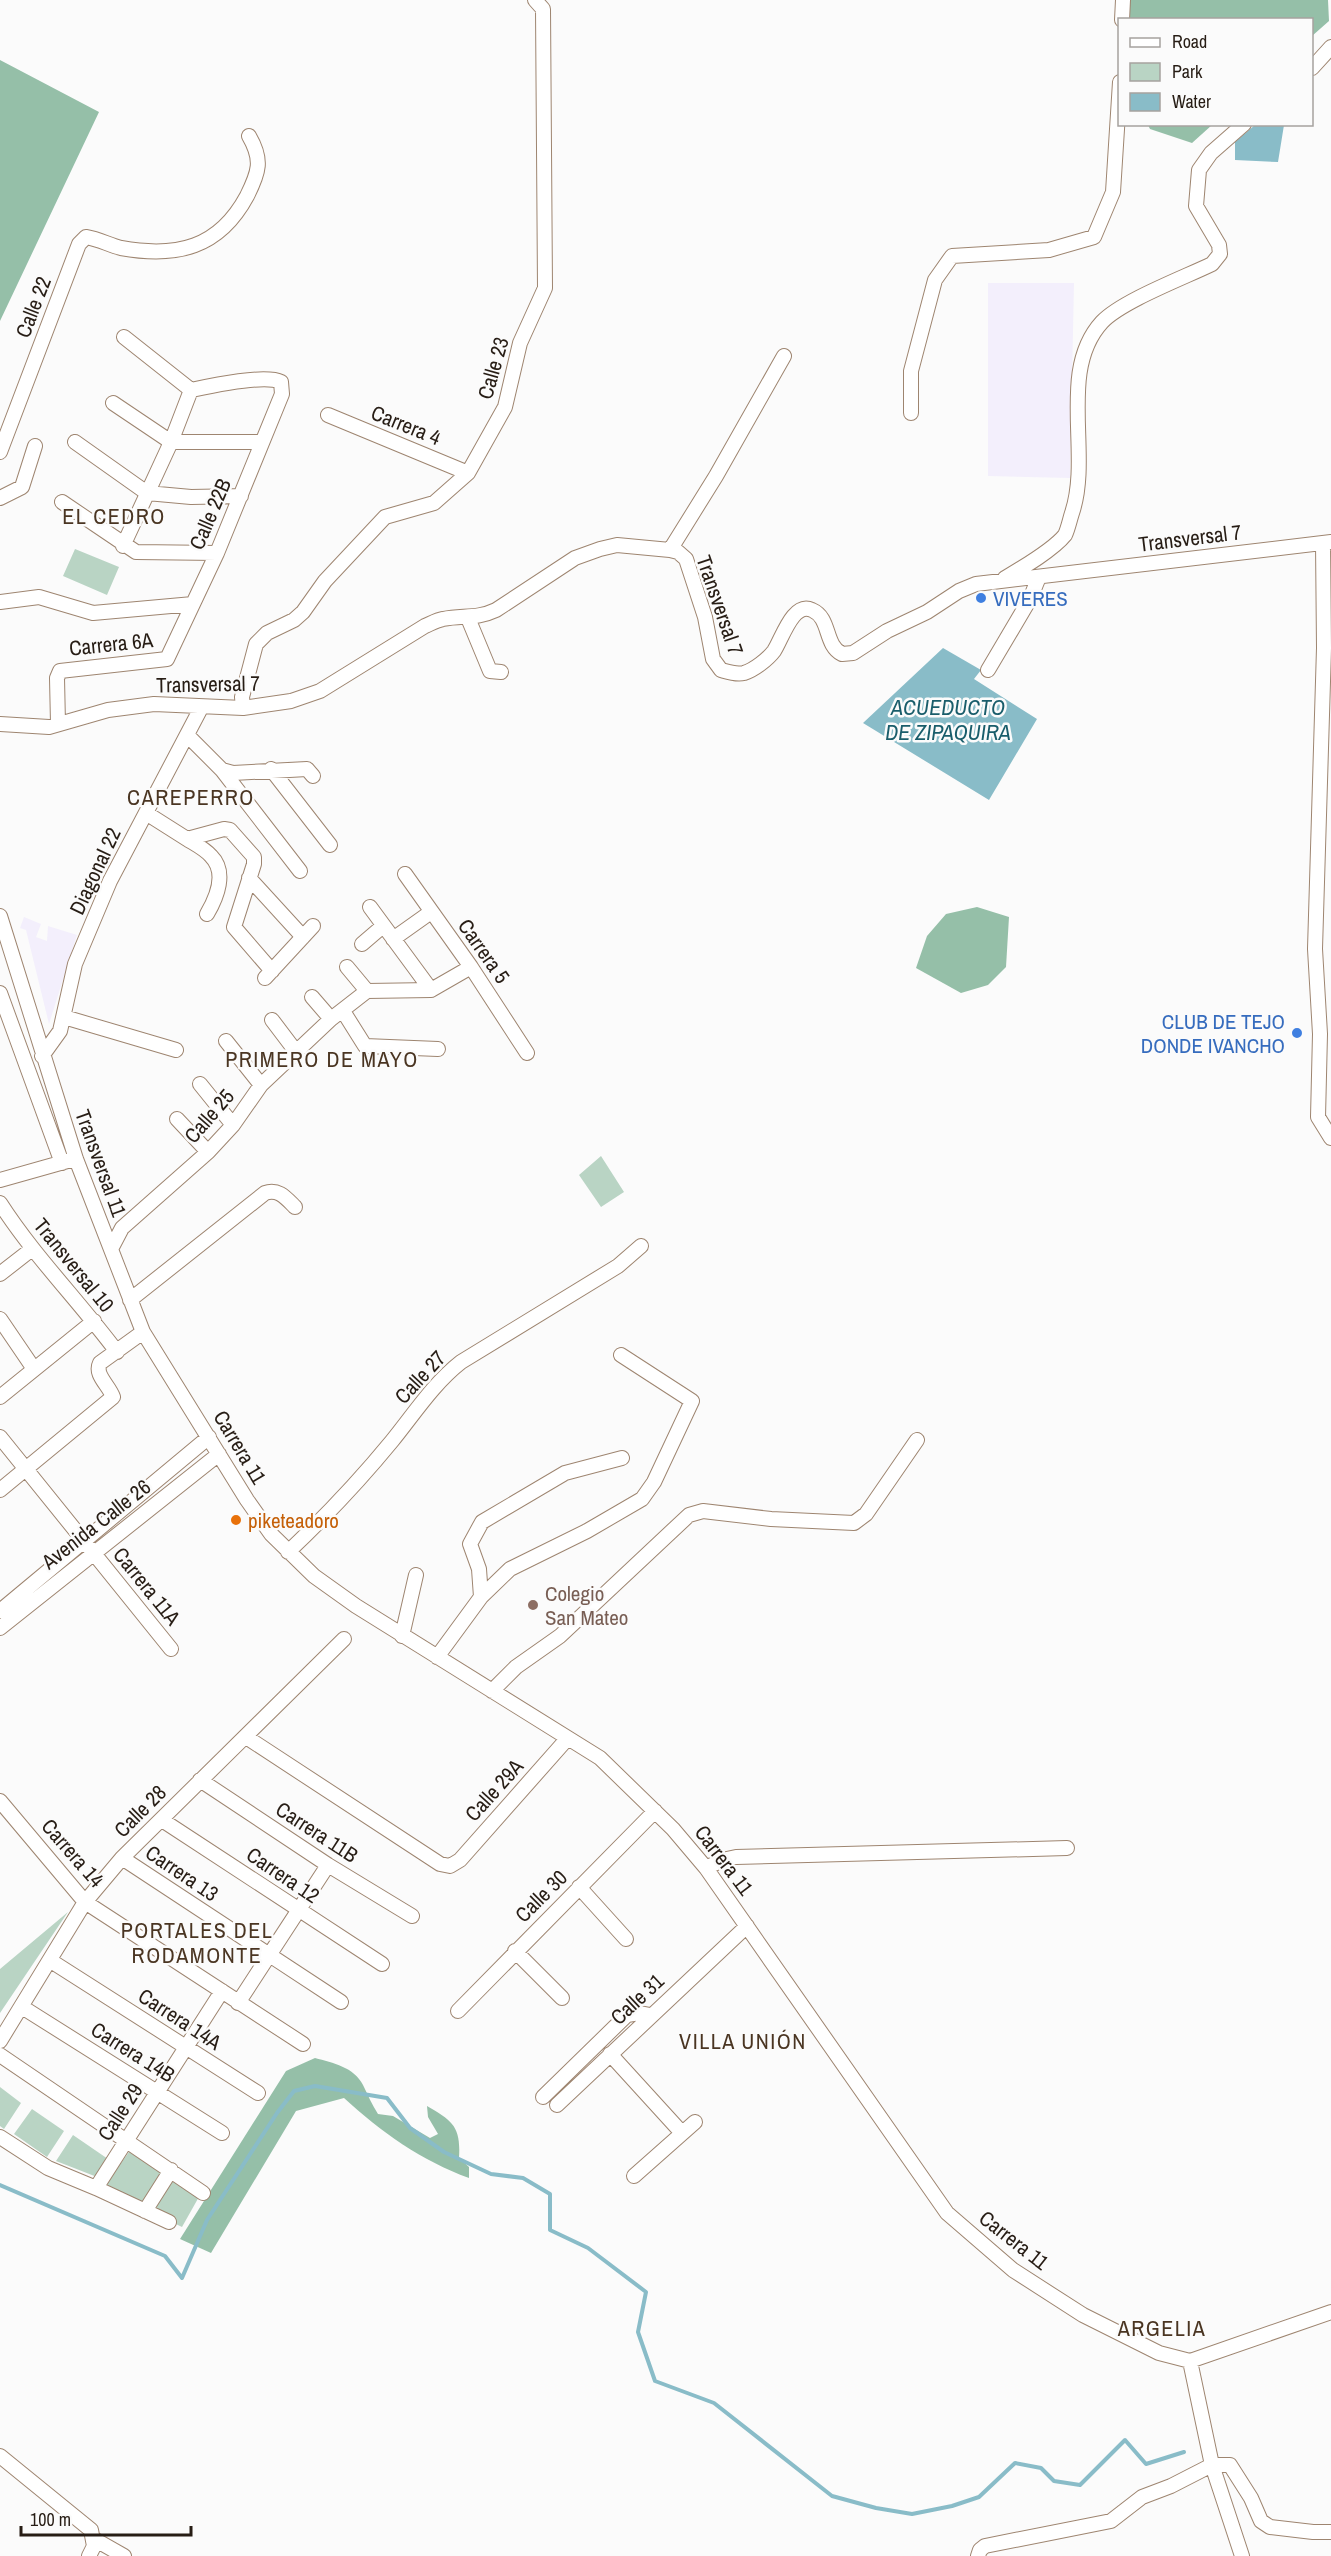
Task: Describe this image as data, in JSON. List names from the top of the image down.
{
  "streets": {
    "street": [
      "Calle 22",
      "Calle 23",
      "Carrera 4",
      "Calle 22B",
      "Transversal 7",
      "Carrera 6A",
      "Diagonal 22",
      "Carrera 5",
      "Calle 25",
      "Transversal 11",
      "Transversal 10",
      "Calle 27",
      "Carrera 11",
      "Avenida Calle 26",
      "Carrera 11A",
      "Calle 29A",
      "Calle 28",
      "Carrera 11B",
      "Carrera 14",
      "Carrera 13",
      "Carrera 12",
      "Calle 30",
      "Calle 31",
      "Carrera 14A",
      "Carrera 14B",
      "Calle 29"
    ]
  },
  "crossings": [
    ["Calle 23", "Carrera 4"],
    ["Calle 23", "Transversal 7"],
    ["Calle 22B", "Carrera 6A"],
    ["Transversal 7", "Carrera 6A"],
    ["Transversal 7", "Diagonal 22"],
    ["Diagonal 22", "Transversal 11"],
    ["Calle 25", "Transversal 11"],
    ["Transversal 11", "Carrera 11"],
    ["Calle 27", "Carrera 11"],
    ["Carrera 11", "Avenida Calle 26"],
    ["Carrera 11", "Calle 29A"],
    ["Carrera 11", "Calle 30"],
    ["Carrera 11", "Calle 31"],
    ["Avenida Calle 26", "Carrera 11A"],
    ["Calle 29A", "Calle 28"],
    ["Calle 28", "Carrera 11B"],
    ["Calle 28", "Carrera 14"],
    ["Calle 28", "Carrera 13"],
    ["Calle 28", "Carrera 12"],
    ["Calle 28", "Carrera 14A"],
    ["Calle 28", "Carrera 14B"],
    ["Carrera 14", "Calle 29"],
    ["Carrera 14A", "Calle 29"],
    ["Carrera 14B", "Calle 29"]
  ],
  "districts": [
    "EL CEDRO",
    "CAREPERRO",
    "PRIMERO DE MAYO",
    "PORTALES DEL RODAMONTE",
    "VILLA UNIÓN",
    "ARGELIA"
  ],
  "water": ["ACUEDUCTO DE ZIPAQUIRA"],
  "places": [
    "VIVERES",
    "CLUB DE TEJO DONDE IVANCHO",
    "piketeadoro",
    "Colegio San Mateo"
  ],
  "legend": ["Road", "Park", "Water"],
  "scale_bar": "100 m"
}
